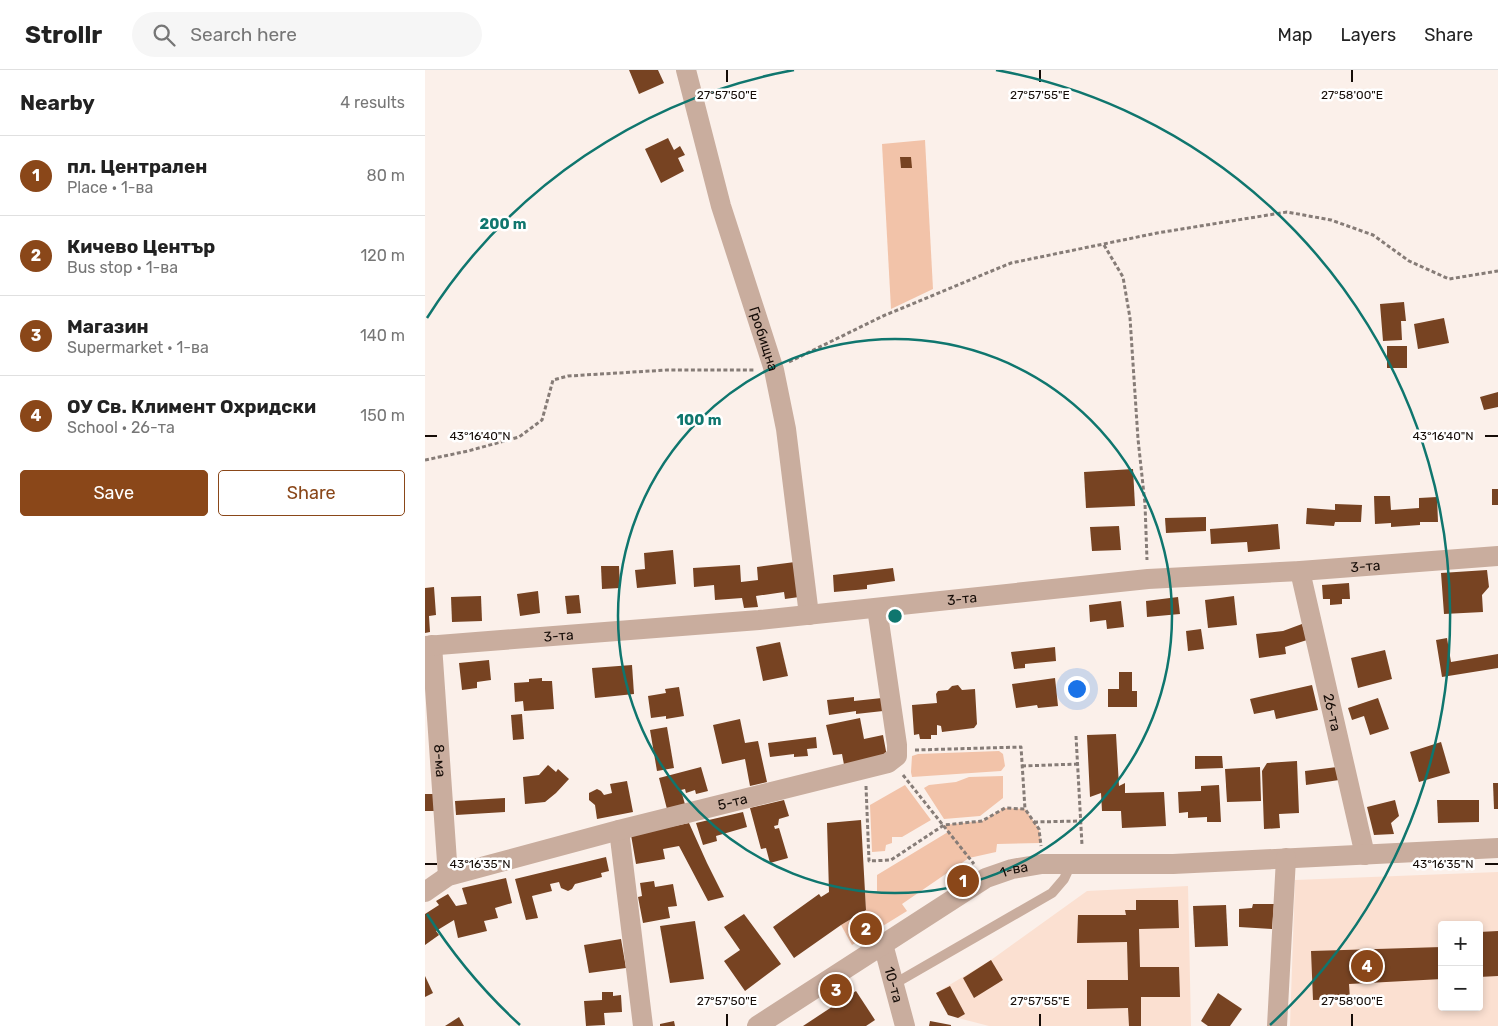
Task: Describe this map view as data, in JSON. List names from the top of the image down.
{
  "streets": {
    "street": [
      "Гробищна",
      "3-та",
      "26-та",
      "8-ма",
      "5-та",
      "1-ва",
      "10-та"
    ]
  },
  "crossings": [
    ["Гробищна", "3-та"],
    ["3-та", "26-та"],
    ["3-та", "8-ма"],
    ["26-та", "1-ва"],
    ["8-ма", "5-та"],
    ["1-ва", "10-та"]
  ],
  "page": {
    "header": "Strollr",
    "search": "Search here",
    "nav": ["Map", "Layers", "Share"],
    "heading": ["Nearby", "4 results"],
    "list": [
      {
        "mark": "1",
        "name": "пл. Централен",
        "note": "Place · 1-ва",
        "value": "80 m"
      },
      {
        "mark": "2",
        "name": "Кичево Център",
        "note": "Bus stop · 1-ва",
        "value": "120 m"
      },
      {
        "mark": "3",
        "name": "Магазин",
        "note": "Supermarket · 1-ва",
        "value": "140 m"
      },
      {
        "mark": "4",
        "name": "ОУ Св. Климент Охридски",
        "note": "School · 26-та",
        "value": "150 m"
      }
    ],
    "buttons": ["Save", "Share"],
    "pins": [
      "1",
      "2",
      "4",
      "3"
    ],
    "map_buttons": ["+", "−"]
  },
  "coordinates": [
    "27°57'50\"E",
    "27°57'55\"E",
    "27°58'00\"E",
    "43°16'40\"N",
    "43°16'35\"N"
  ],
  "rings": ["200 m", "100 m"]
}
